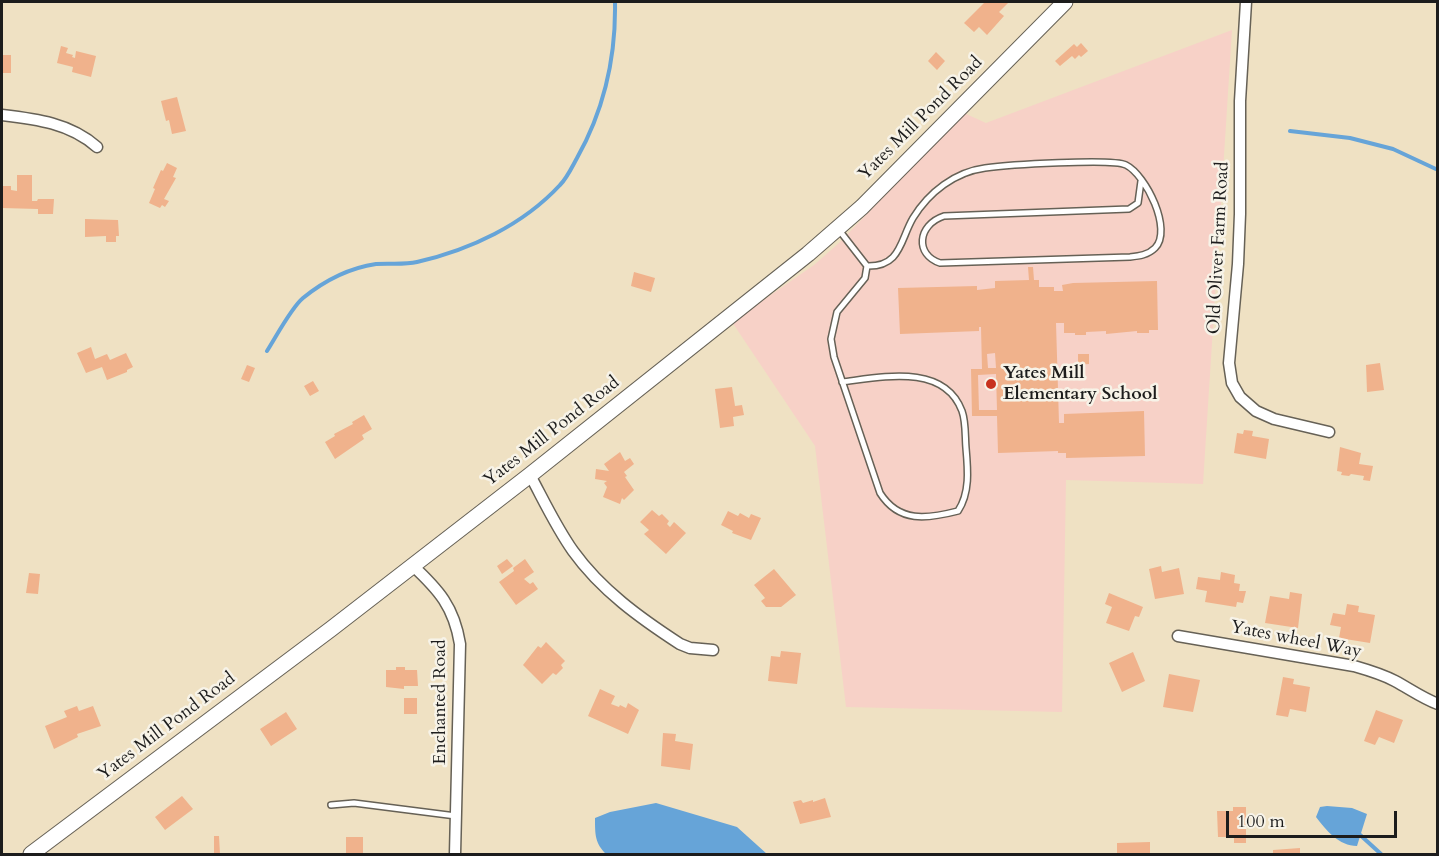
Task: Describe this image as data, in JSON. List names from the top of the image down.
{
  "streets": {
    "street": [
      "Yates Mill Pond Road",
      "Old Oliver Farm Road",
      "Yates wheel Way",
      "Enchanted Road"
    ]
  },
  "crossings": [
    ["Yates Mill Pond Road", "Enchanted Road"]
  ],
  "places": ["Yates Mill Elementary School"],
  "scale_bar": "100 m"
}
